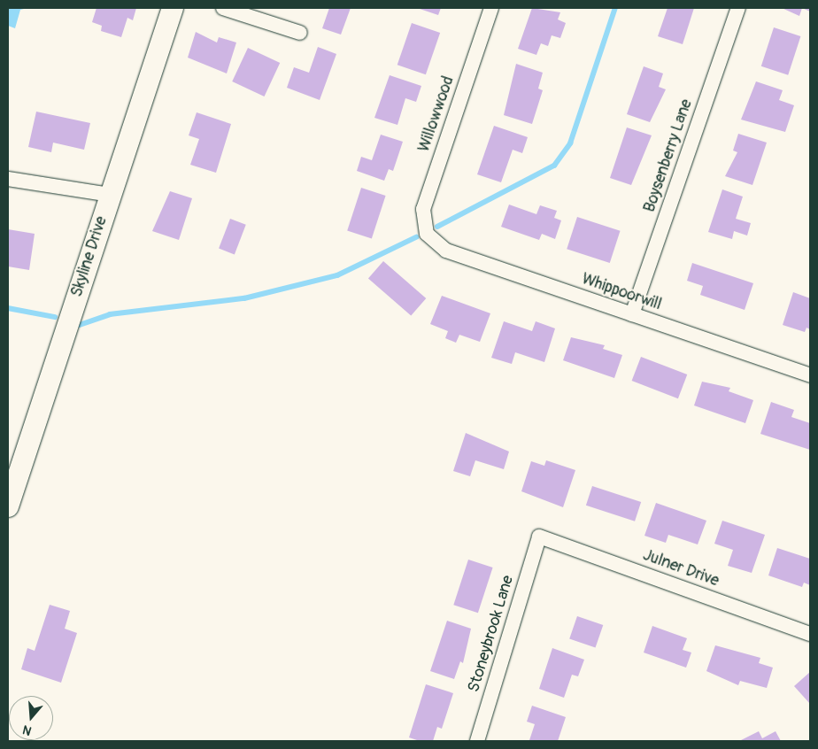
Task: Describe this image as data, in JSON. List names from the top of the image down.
{
  "streets": {
    "street": [
      "Willowwood",
      "Boysenberry Lane",
      "Skyline Drive",
      "Whippoorwill",
      "Julner Drive",
      "Stoneybrook Lane"
    ]
  },
  "crossings": [
    ["Willowwood", "Whippoorwill"],
    ["Boysenberry Lane", "Whippoorwill"],
    ["Julner Drive", "Stoneybrook Lane"]
  ],
  "north": "bottom"
}
